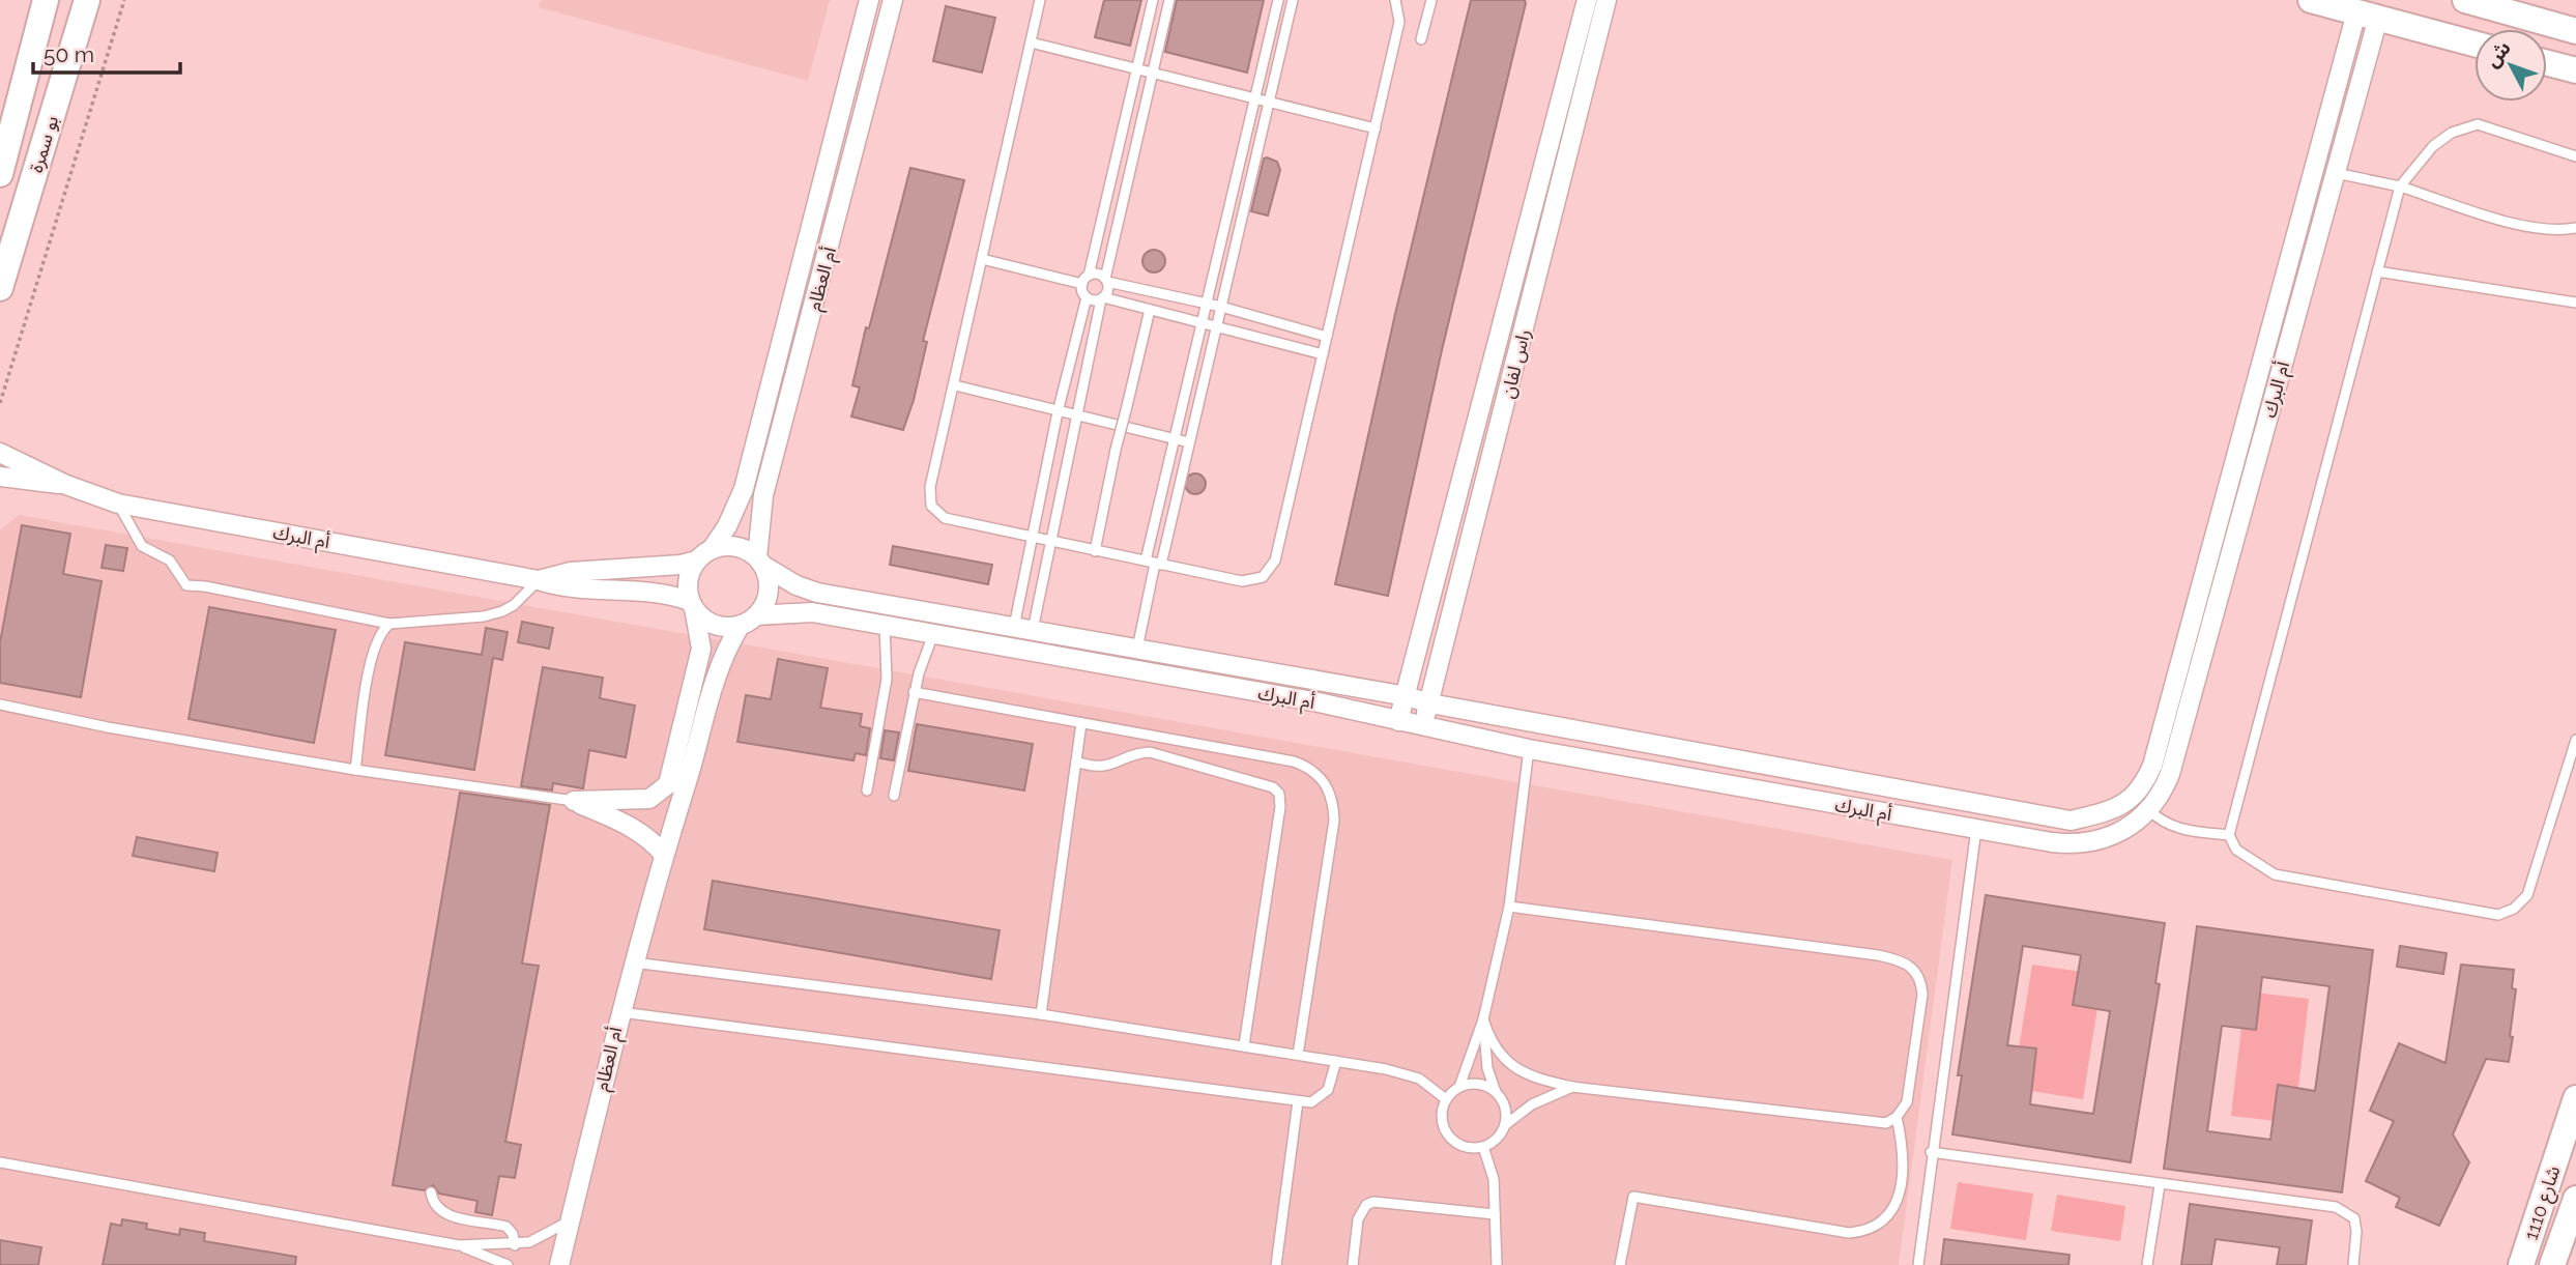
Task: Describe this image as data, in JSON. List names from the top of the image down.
{
  "streets": {
    "street": [
      "بو سمرة",
      "أم العظام",
      "راس لفان",
      "أم البرك",
      "شارع 1110"
    ]
  },
  "crossings": [
    ["أم العظام", "أم البرك"],
    ["راس لفان", "أم البرك"]
  ],
  "scale_bar": "50 m",
  "north": "top left"
}
